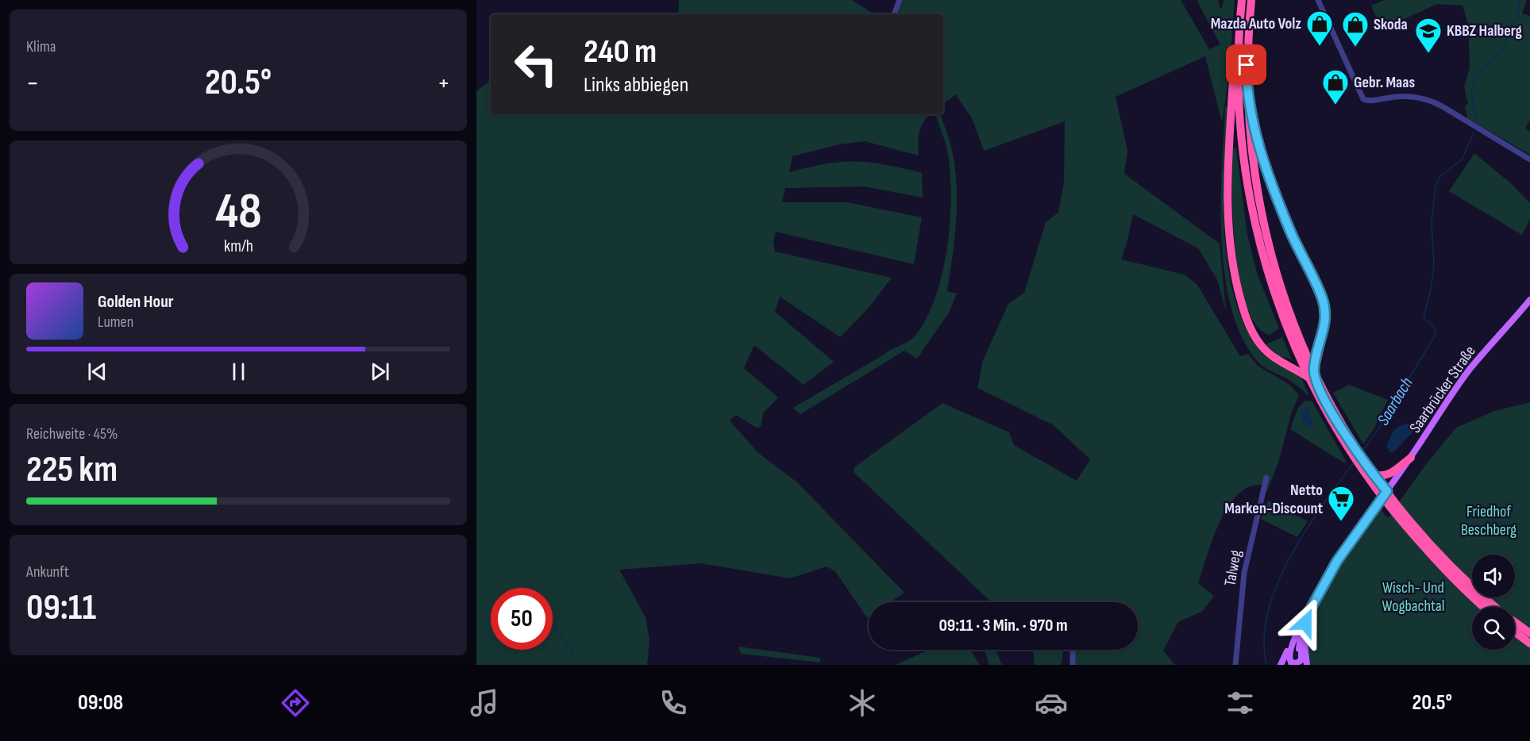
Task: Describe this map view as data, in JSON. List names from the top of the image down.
{
  "streets": {
    "main road": ["Saarbrücker Straße"],
    "street": ["Talweg"]
  },
  "water": ["Saarbach"],
  "parks": ["Friedhof Beschberg", "Wisch- Und Wogbachtal"],
  "places": {
    "shop": ["Mazda Auto Volz", "Skoda", "Gebr. Maas"],
    "school or university": ["KBBZ Halberg"],
    "supermarket": ["Netto Marken-Discount"]
  },
  "page": {
    "tile": [
      "Klima",
      ["Reichweite · 45%", "225 km"],
      ["Ankunft", "09:11"]
    ],
    "turn": ["240 m", "Links abbiegen"],
    "heat": ["−", "20.5°", "+"],
    "song": ["Golden Hour", "Lumen"],
    "limit": "50",
    "trip": "09:11 · 3 Min. · 970 m",
    "tabs": ["09:08", "20.5°"],
    "gauge": ["48", "km/h"]
  }
}
